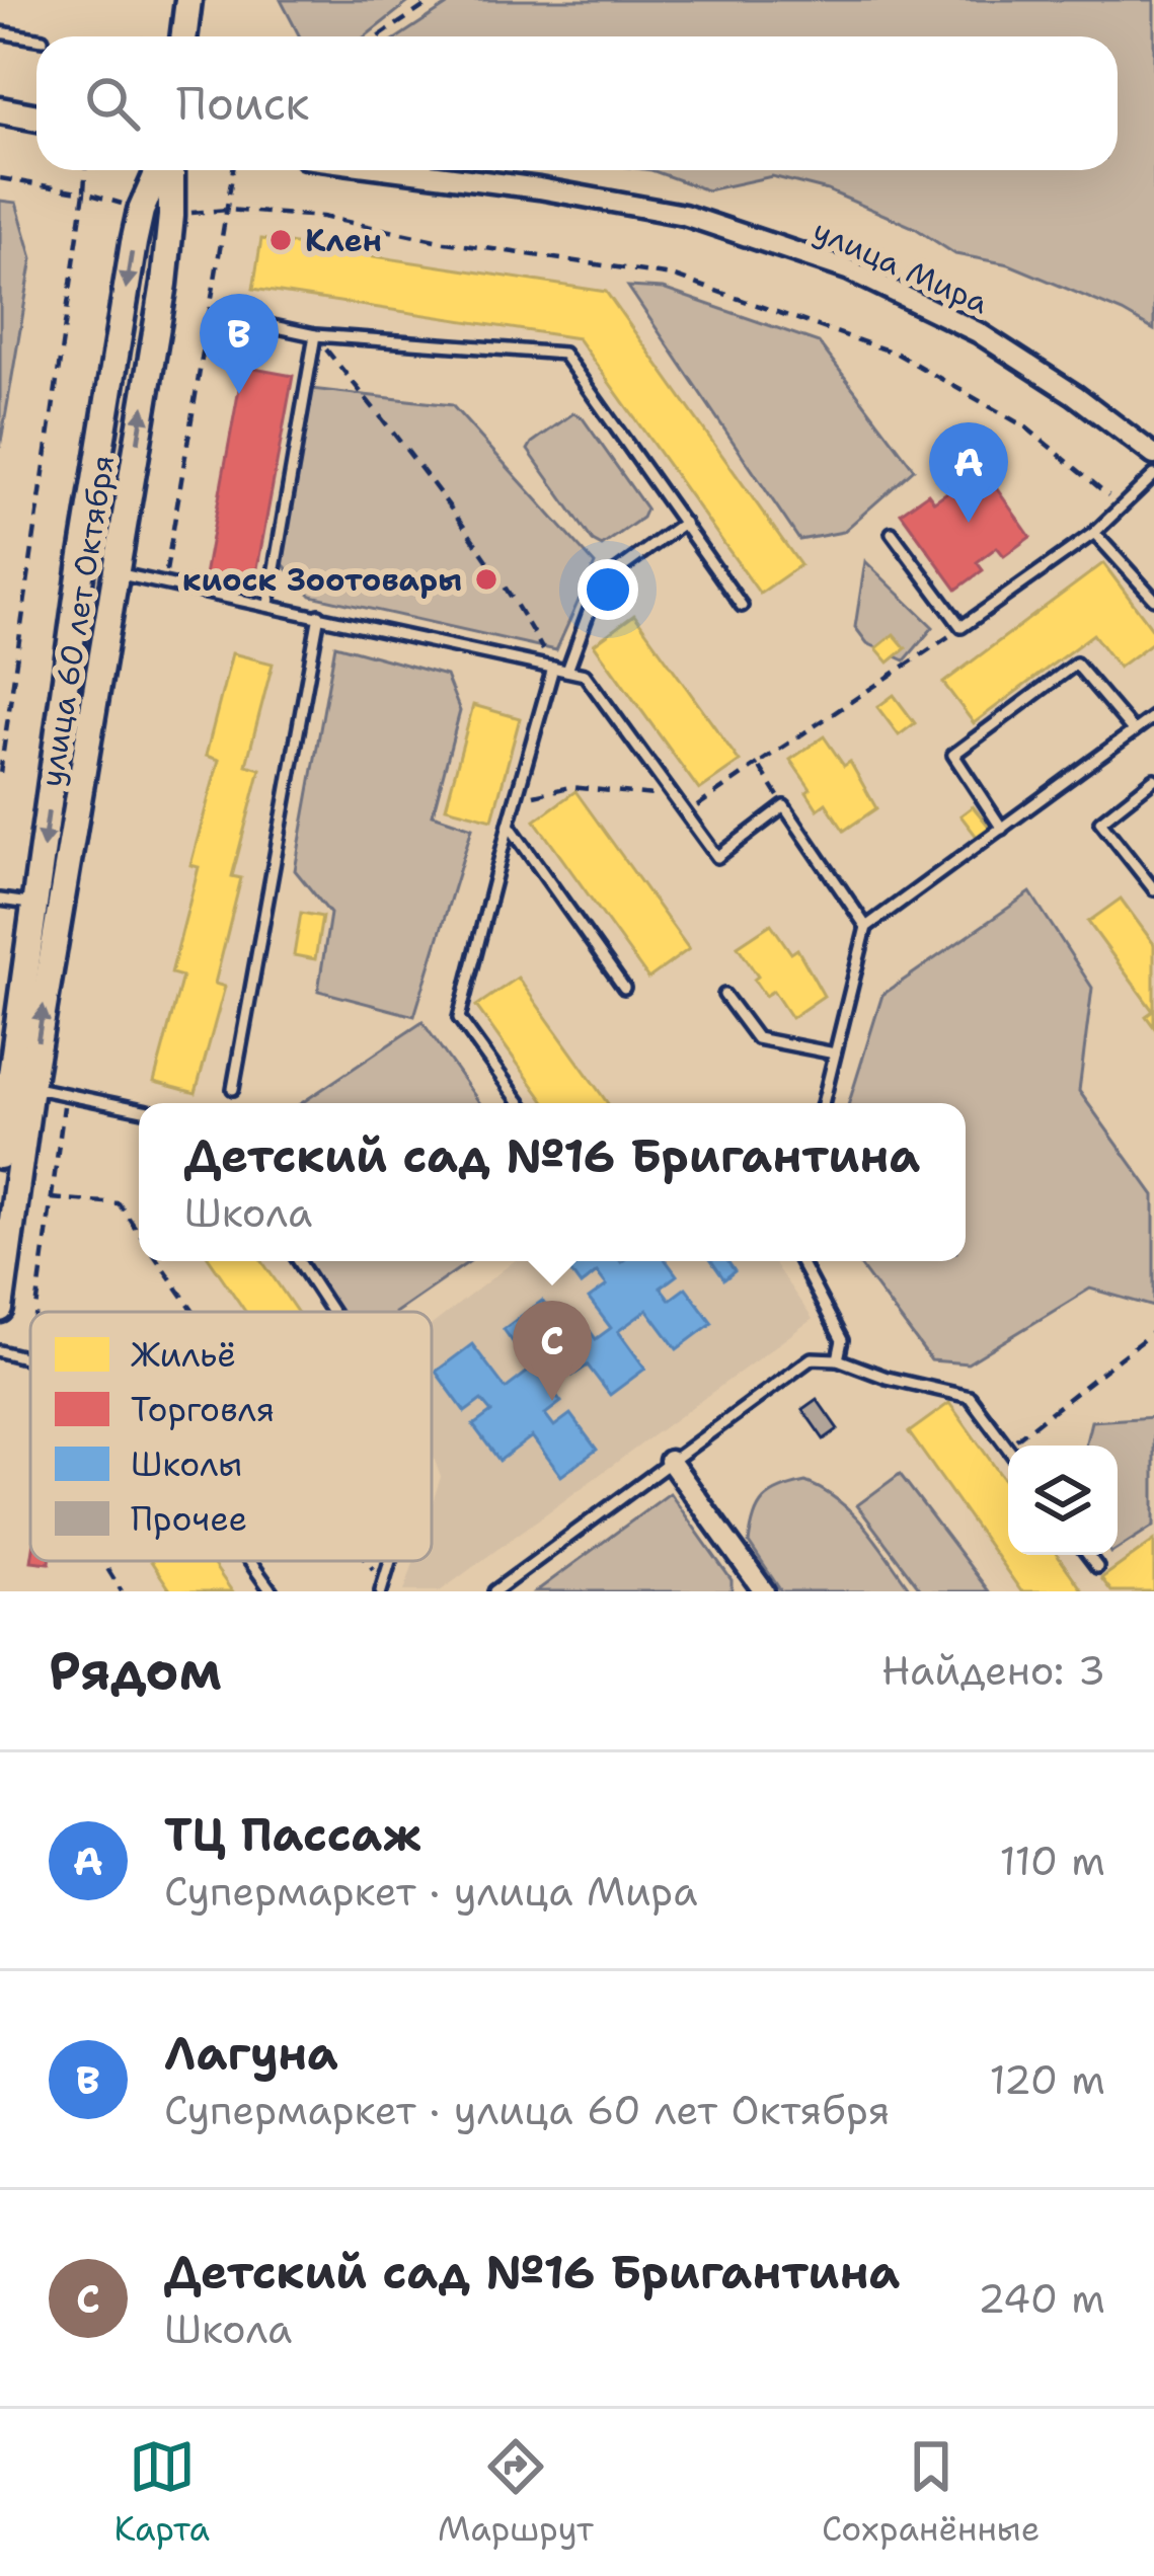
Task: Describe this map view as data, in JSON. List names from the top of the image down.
{
  "streets": {
    "main road": ["улица 60 лет Октября"],
    "street": ["улица Мира"]
  },
  "places": ["Клен", "киоск Зоотовары"],
  "legend": [
    "Жильё",
    "Торговля",
    "Школы",
    "Прочее"
  ],
  "page": {
    "search": "Поиск",
    "pins": ["B", "A", "C"],
    "popup": ["Детский сад №16 Бригантина", "Школа"],
    "heading": ["Рядом", "Найдено: 3"],
    "list": [
      {
        "mark": "A",
        "name": "ТЦ Пассаж",
        "note": "Супермаркет · улица Мира",
        "value": "110 m"
      },
      {
        "mark": "B",
        "name": "Лагуна",
        "note": "Супермаркет · улица 60 лет Октября",
        "value": "120 m"
      },
      {
        "mark": "C",
        "name": "Детский сад №16 Бригантина",
        "note": "Школа",
        "value": "240 m"
      }
    ],
    "nav": ["Карта", "Маршрут", "Сохранённые"]
  }
}
